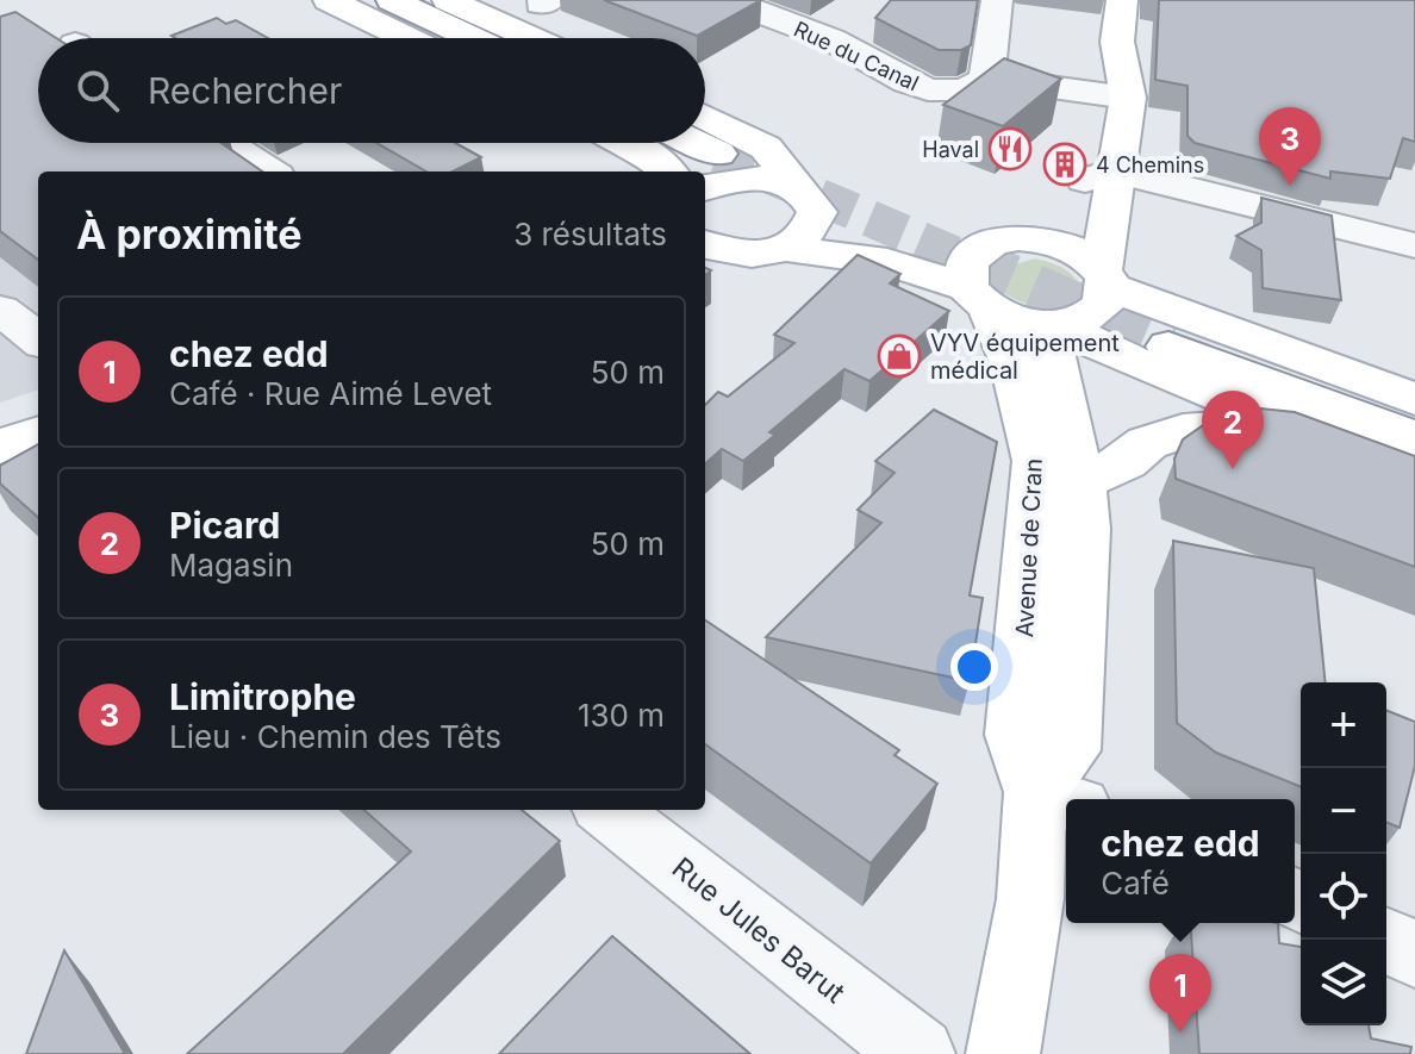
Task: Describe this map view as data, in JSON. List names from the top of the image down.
{
  "streets": {
    "main road": ["Avenue de Cran"],
    "street": ["Rue du Canal", "Rue Jules Barut"]
  },
  "places": {
    "restaurant": ["Haval"],
    "building": ["4 Chemins"],
    "shop": ["VYV équipement médical"]
  },
  "page": {
    "search": "Rechercher",
    "pins": ["3", "2", "1"],
    "heading": ["À proximité", "3 résultats"],
    "list": [
      {
        "mark": "1",
        "name": "chez edd",
        "note": "Café · Rue Aimé Levet",
        "value": "50 m"
      },
      {
        "mark": "2",
        "name": "Picard",
        "note": "Magasin",
        "value": "50 m"
      },
      {
        "mark": "3",
        "name": "Limitrophe",
        "note": "Lieu · Chemin des Têts",
        "value": "130 m"
      }
    ],
    "map_buttons": ["+", "−"],
    "popup": ["chez edd", "Café"]
  }
}
